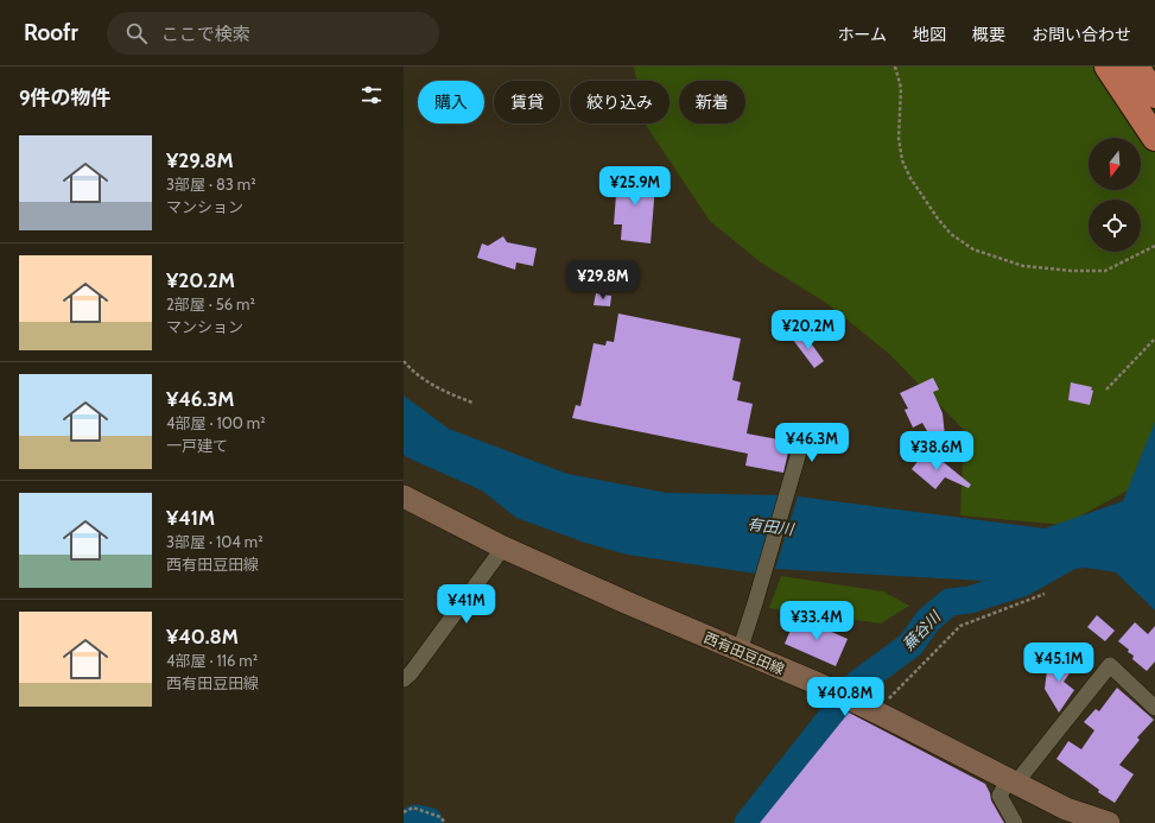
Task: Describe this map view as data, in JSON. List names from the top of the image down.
{
  "streets": {
    "main road": ["西有田豆田線"]
  },
  "water": ["有田川", "蕪谷川"],
  "north": "bottom",
  "page": {
    "header": "Roofr",
    "search": "ここで検索",
    "nav": [
      "ホーム",
      "地図",
      "概要",
      "お問い合わせ"
    ],
    "heading": "9件の物件",
    "chip": [
      "購入",
      "賃貸",
      "絞り込み",
      "新着"
    ],
    "list": [
      {
        "name": "¥29.8M",
        "note": "3部屋 · 83 m² · マンション"
      },
      {
        "name": "¥20.2M",
        "note": "2部屋 · 56 m² · マンション"
      },
      {
        "name": "¥46.3M",
        "note": "4部屋 · 100 m² · 一戸建て"
      },
      {
        "name": "¥41M",
        "note": "3部屋 · 104 m² · 西有田豆田線"
      },
      {
        "name": "¥40.8M",
        "note": "4部屋 · 116 m² · 西有田豆田線"
      }
    ],
    "price": [
      "¥25.9M",
      "¥29.8M",
      "¥20.2M",
      "¥46.3M",
      "¥38.6M",
      "¥41M",
      "¥33.4M",
      "¥45.1M",
      "¥40.8M"
    ]
  }
}
